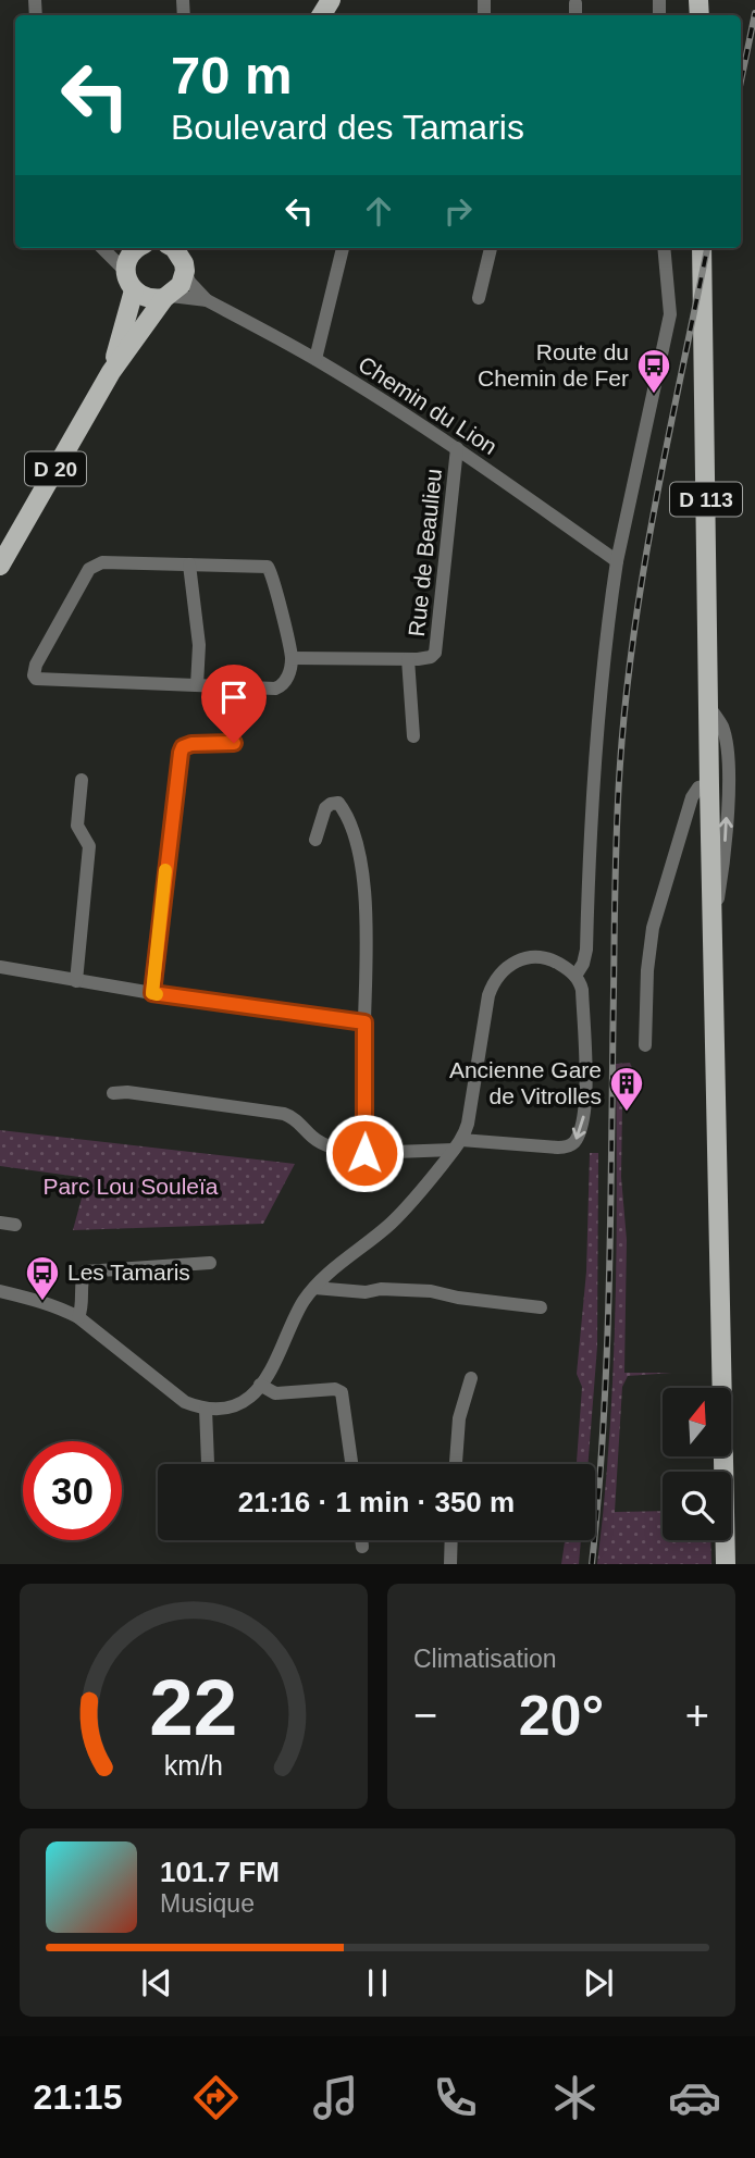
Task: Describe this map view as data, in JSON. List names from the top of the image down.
{
  "streets": {
    "main road": ["D 20", "D 113"],
    "street": ["Chemin du Lion", "Rue de Beaulieu"]
  },
  "crossings": [
    ["Chemin du Lion", "D 20"],
    ["Chemin du Lion", "Rue de Beaulieu"]
  ],
  "parks": ["Parc Lou Souleïa"],
  "places": {
    "bus stop": ["Route du Chemin de Fer", "Les Tamaris"],
    "building": ["Ancienne Gare de Vitrolles"]
  },
  "north": "top",
  "page": {
    "turn": ["70 m", "Boulevard des Tamaris"],
    "limit": "30",
    "trip": "21:16 · 1 min · 350 m",
    "tile": "Climatisation",
    "heat": ["−", "20°", "+"],
    "song": ["101.7 FM", "Musique"],
    "tabs": "21:15",
    "gauge": ["22", "km/h"]
  }
}
